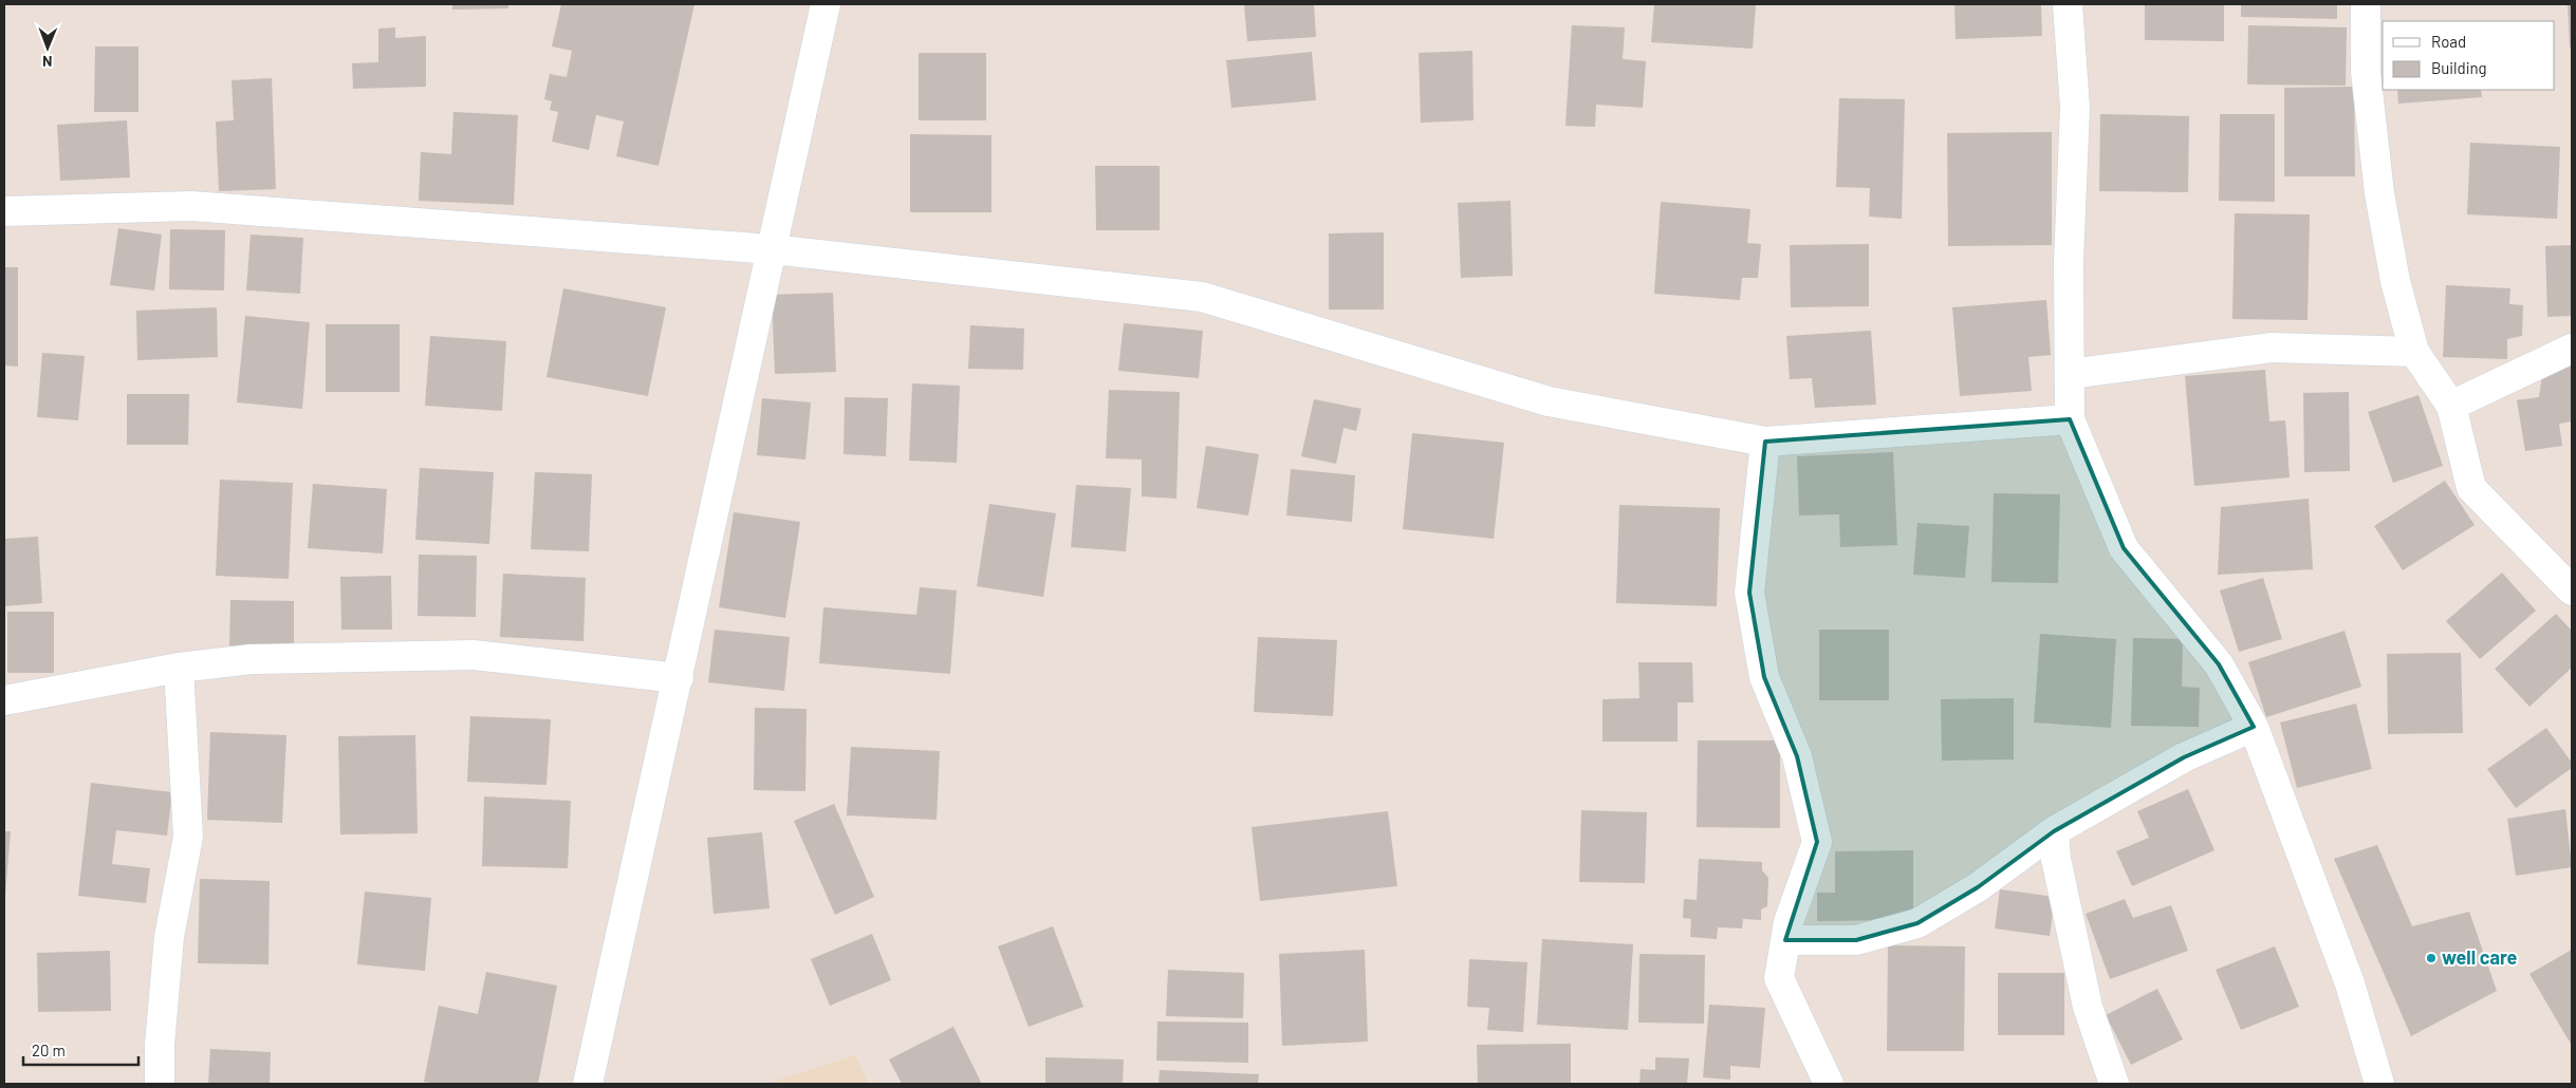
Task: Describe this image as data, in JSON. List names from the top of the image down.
{
  "places": ["well care"],
  "legend": ["Road", "Building"],
  "scale_bar": "20 m",
  "north": "bottom"
}
